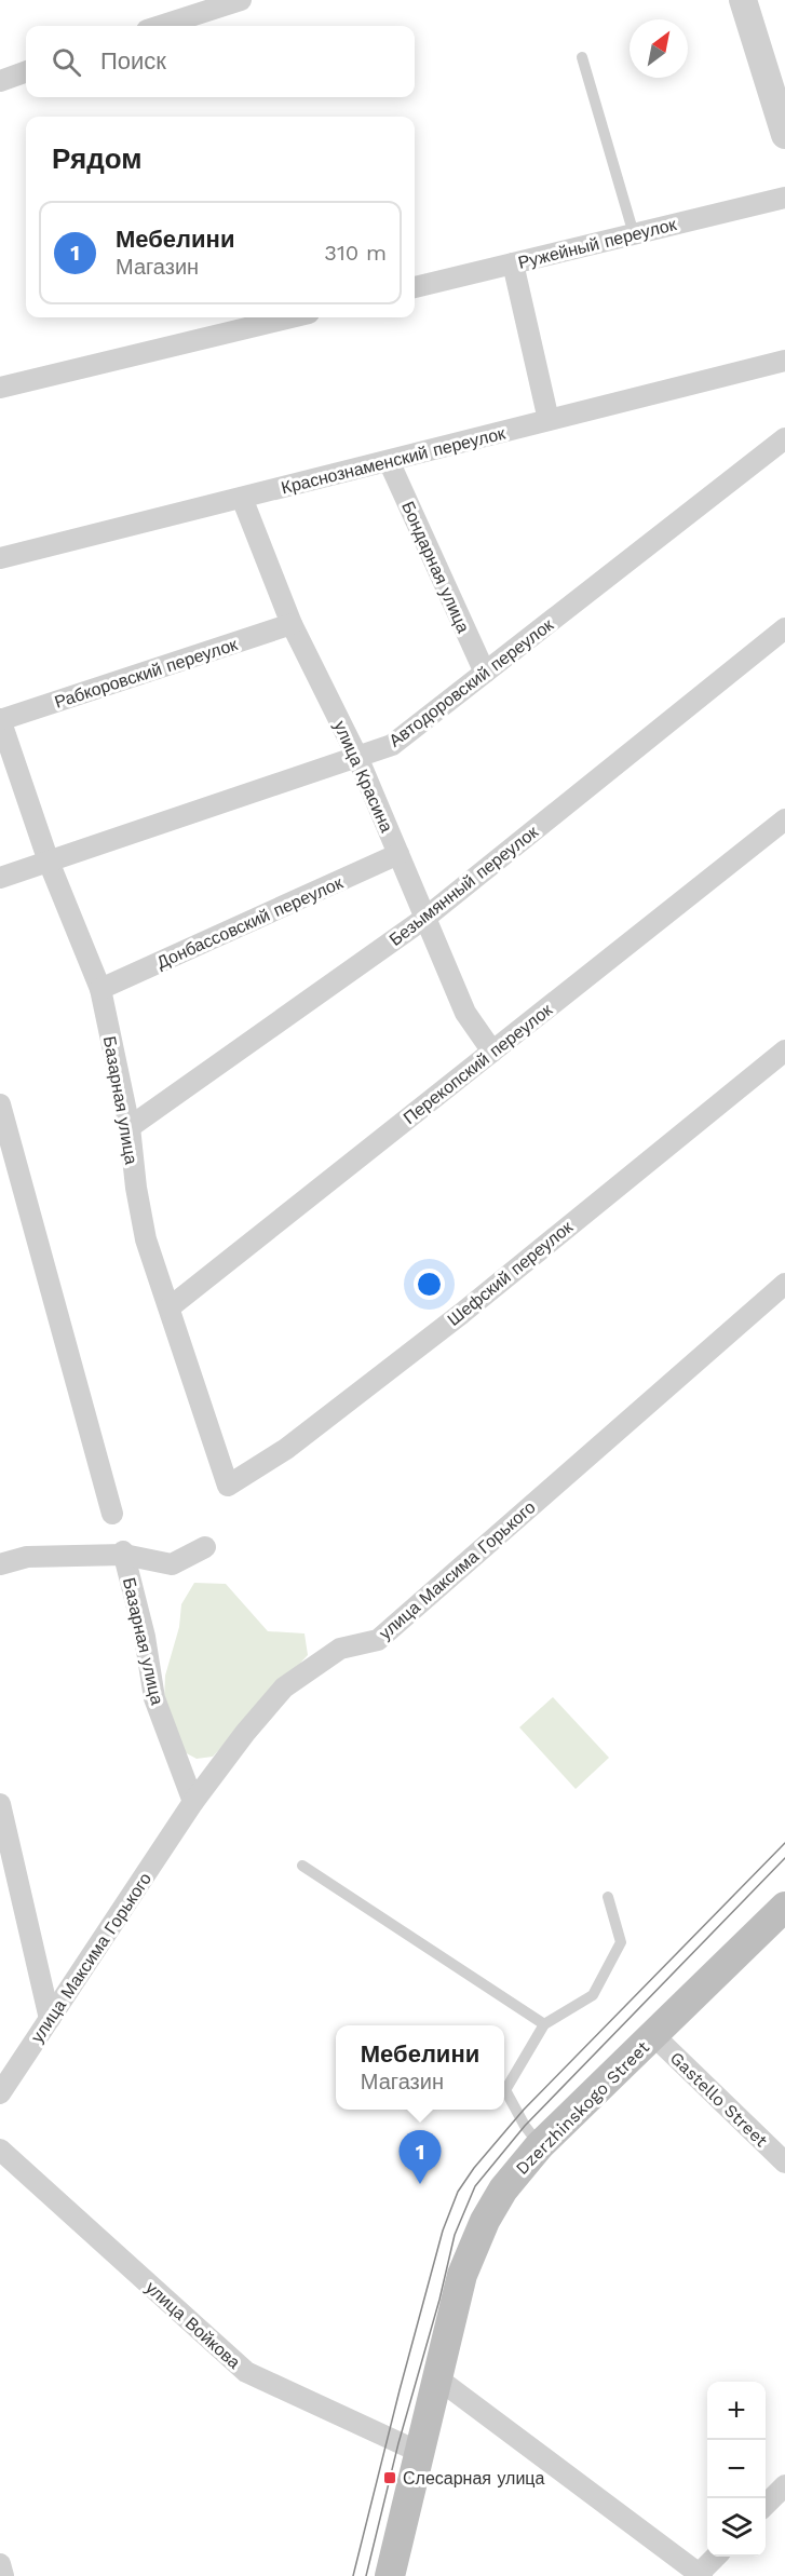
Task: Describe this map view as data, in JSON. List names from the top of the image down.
{
  "streets": {
    "main road": ["Dzerzhinskogo Street"],
    "street": [
      "Ружейный переулок",
      "Краснознаменский переулок",
      "Бондарная улица",
      "Рабкоровский переулок",
      "Автодоровский переулок",
      "улица Красина",
      "Безымянный переулок",
      "Донбассовский переулок",
      "Перекопский переулок",
      "Базарная улица",
      "Шефский переулок",
      "улица Максима Горького",
      "Gastello Street",
      "улица Войкова"
    ]
  },
  "crossings": [
    ["Краснознаменский переулок", "Бондарная улица"],
    ["Краснознаменский переулок", "улица Красина"],
    ["Бондарная улица", "Автодоровский переулок"],
    ["Рабкоровский переулок", "улица Красина"],
    ["Рабкоровский переулок", "Базарная улица"],
    ["Автодоровский переулок", "улица Красина"],
    ["Автодоровский переулок", "Базарная улица"],
    ["улица Красина", "Безымянный переулок"],
    ["улица Красина", "Донбассовский переулок"],
    ["улица Красина", "Перекопский переулок"],
    ["Безымянный переулок", "Базарная улица"],
    ["Донбассовский переулок", "Базарная улица"],
    ["Перекопский переулок", "Базарная улица"],
    ["Базарная улица", "Шефский переулок"],
    ["Базарная улица", "улица Максима Горького"],
    ["Gastello Street", "Dzerzhinskogo Street"],
    ["Dzerzhinskogo Street", "улица Войкова"]
  ],
  "places": {
    "transit": ["Слесарная улица"]
  },
  "north": "top right",
  "page": {
    "search": "Поиск",
    "heading": "Рядом",
    "list": [
      {
        "mark": "1",
        "name": "Мебелини",
        "note": "Магазин",
        "value": "310 m"
      }
    ],
    "popup": ["Мебелини", "Магазин"],
    "pins": "1",
    "map_buttons": ["+", "−"]
  }
}
